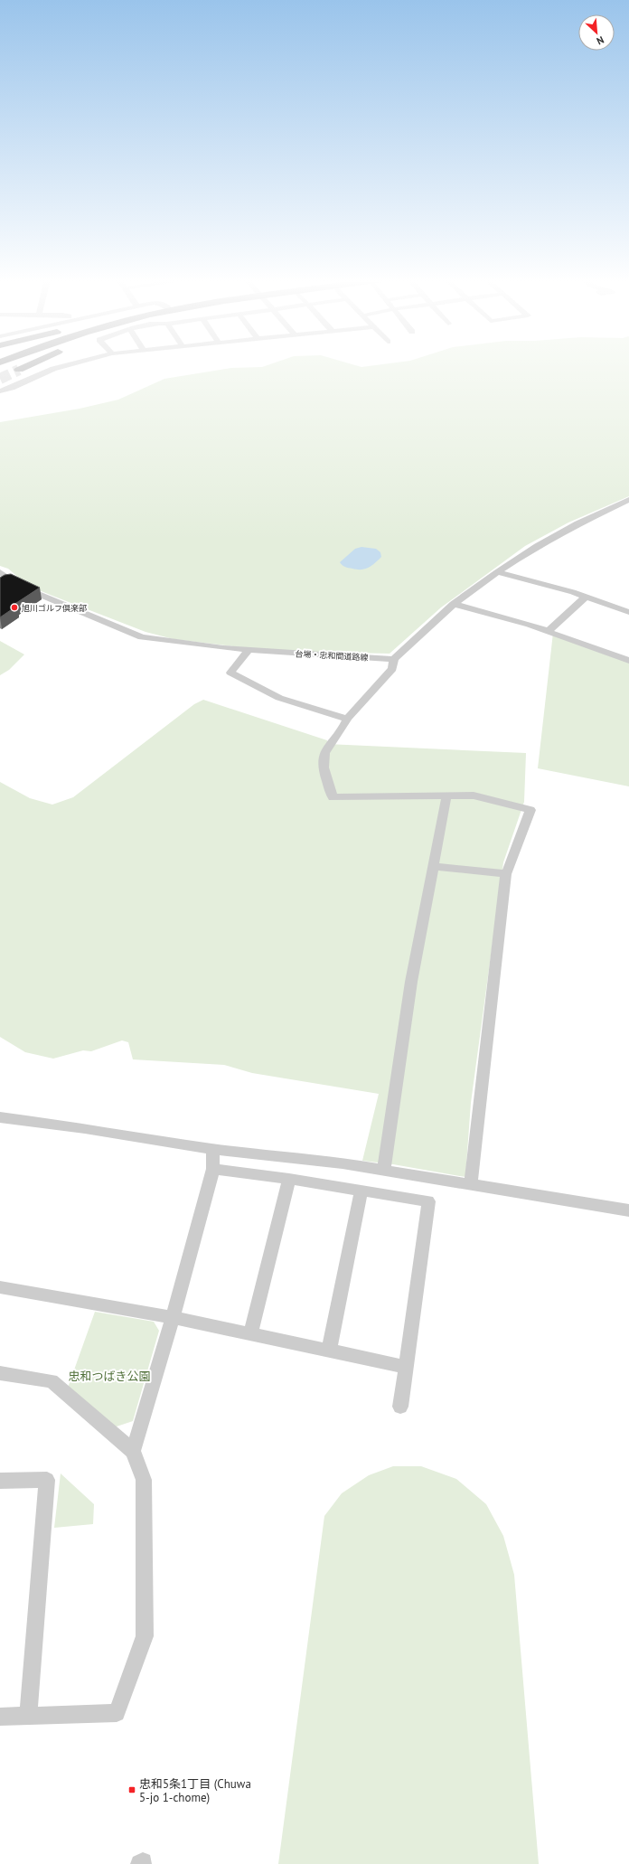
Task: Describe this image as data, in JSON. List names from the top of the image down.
{
  "streets": {
    "street": ["台場・忠和間道路線"]
  },
  "parks": ["忠和つばき公園"],
  "places": {
    "other": ["旭川ゴルフ倶楽部"],
    "transit": ["忠和5条1丁目 (Chuwa 5-jo 1-chome)"]
  },
  "north": "bottom right"
}
